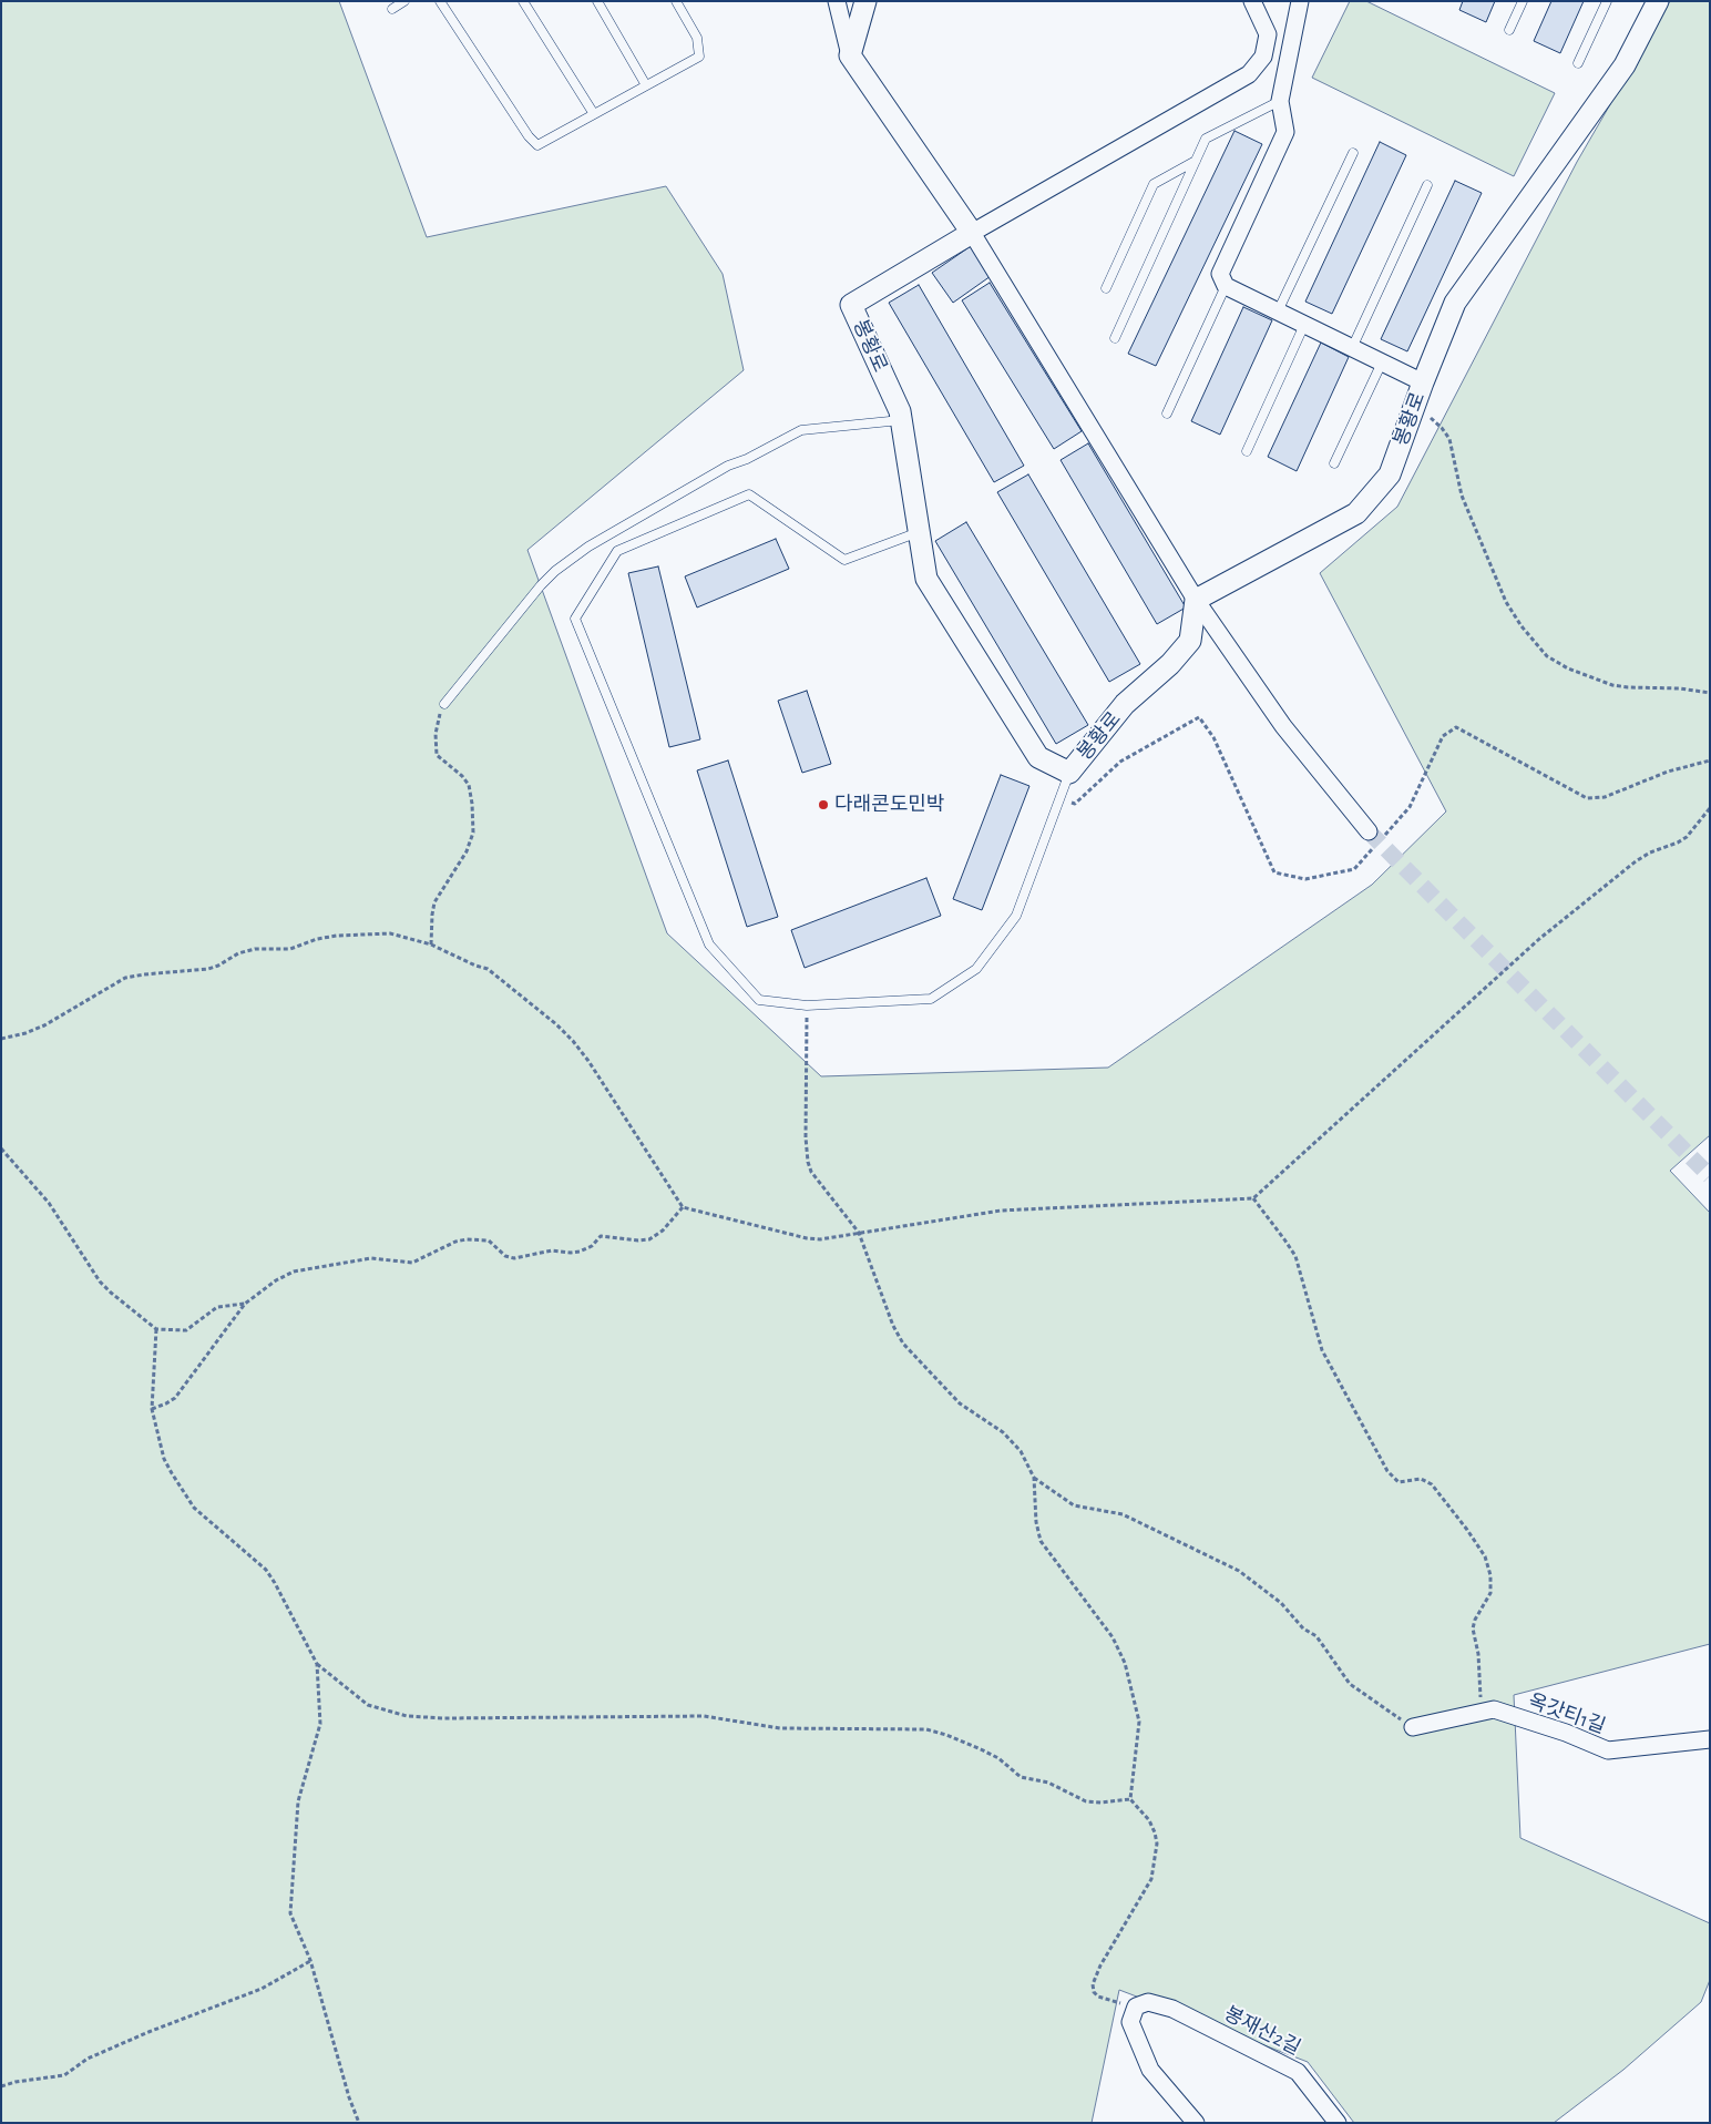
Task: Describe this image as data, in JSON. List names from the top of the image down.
{
  "streets": {
    "street": ["봉황로", "옥갓티1길", "봉재산2길"]
  },
  "places": ["다래콘도민박"]
}
